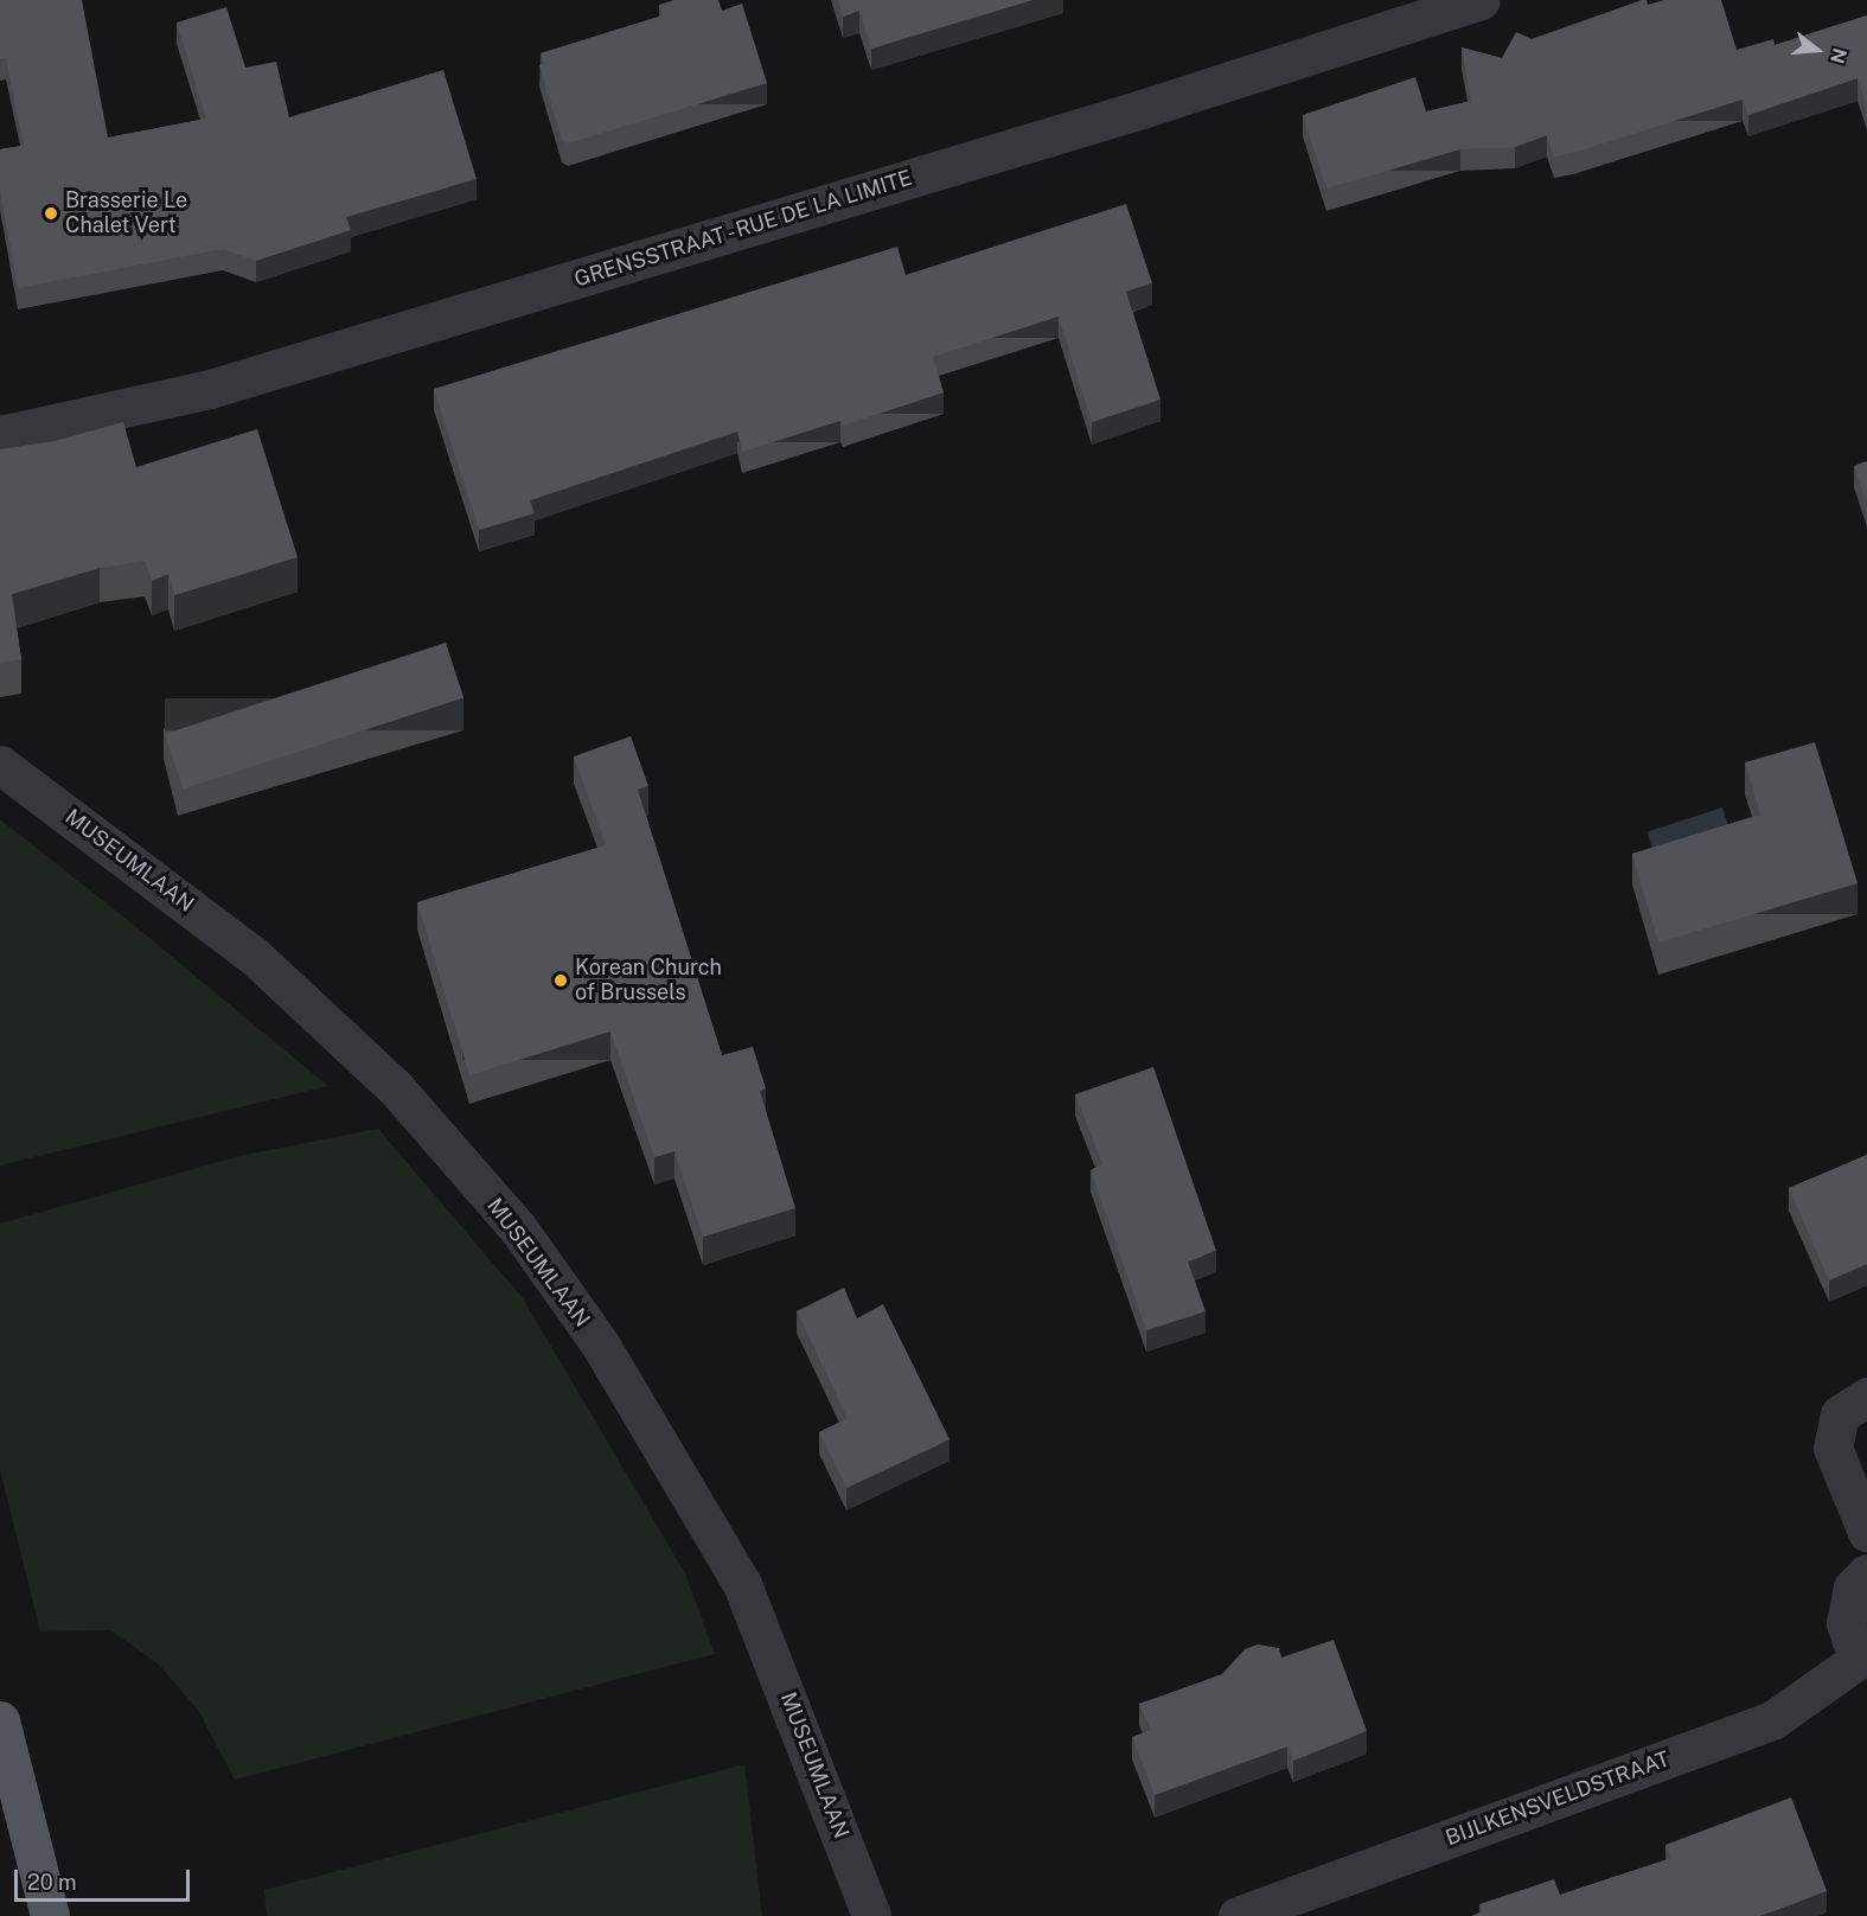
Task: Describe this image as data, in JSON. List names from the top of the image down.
{
  "streets": {
    "street": ["GRENSSTRAAT - RUE DE LA LIMITE", "MUSEUMLAAN", "BIJLKENSVELDSTRAAT"]
  },
  "places": ["Brasserie Le Chalet Vert", "Korean Church of Brussels"],
  "scale_bar": "20 m",
  "north": "right"
}
